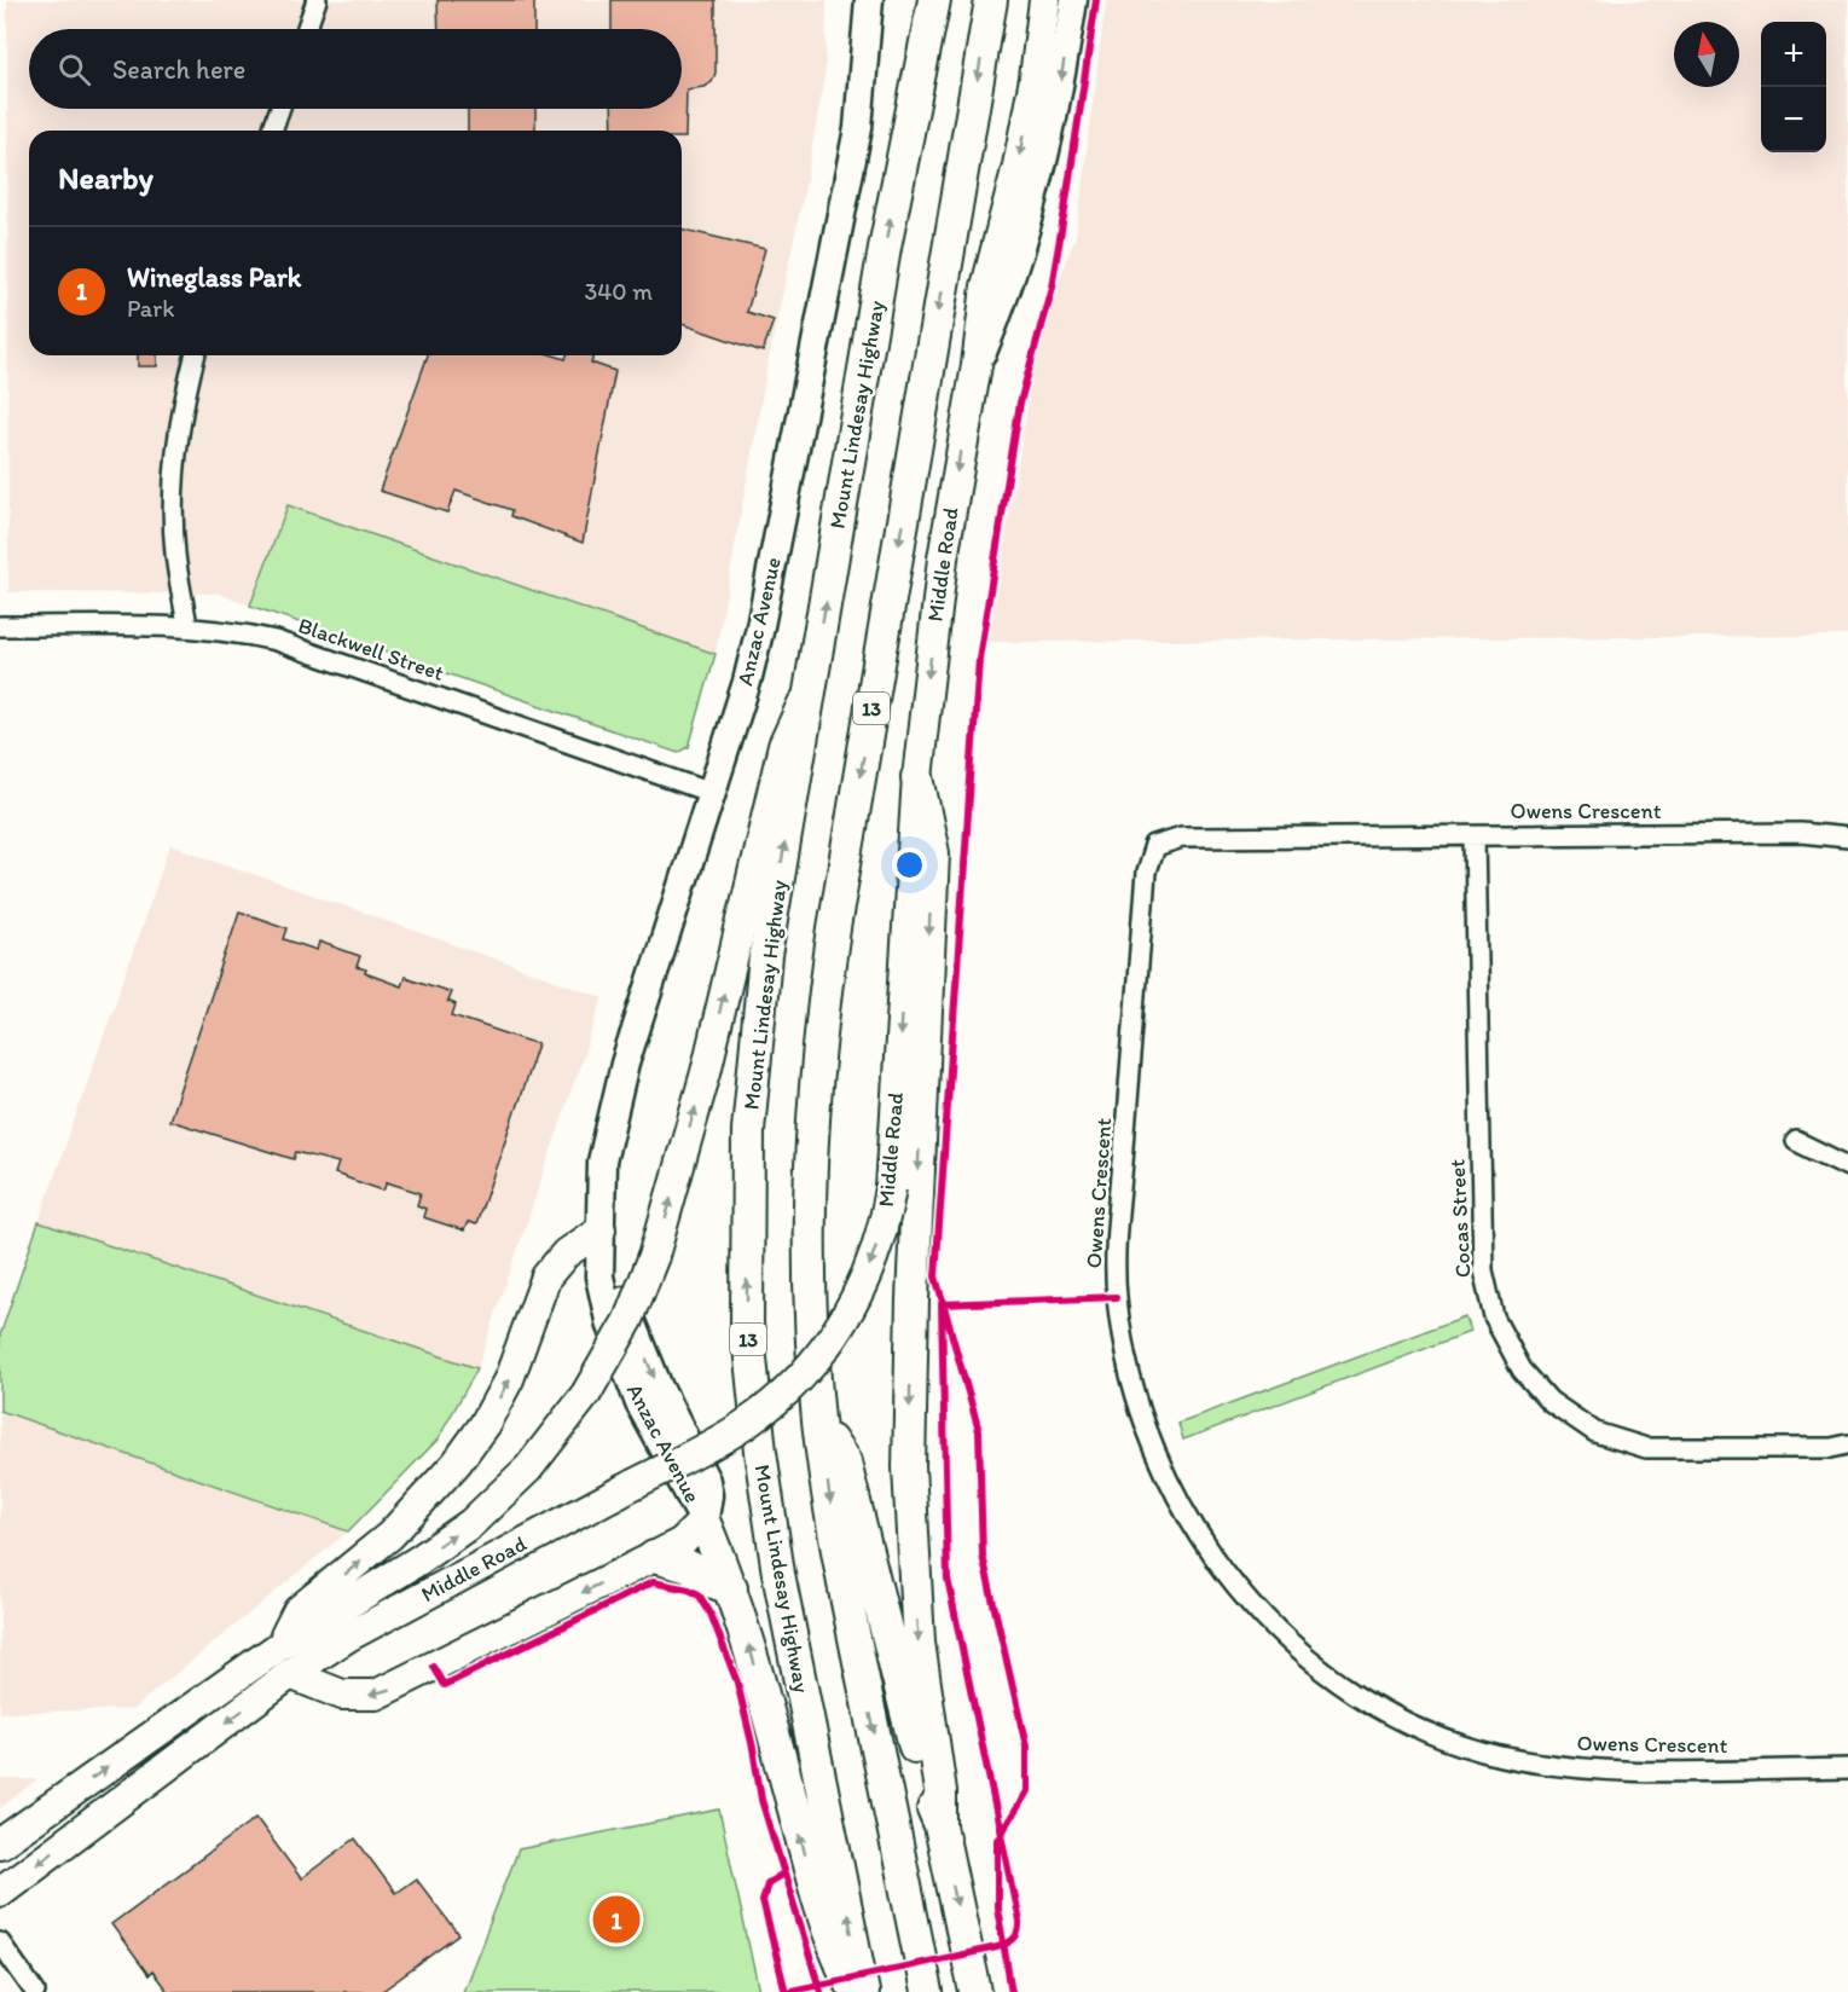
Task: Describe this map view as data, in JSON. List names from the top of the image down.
{
  "streets": {
    "highway": ["Mount Lindesay Highway", "13"],
    "main road": ["Middle Road", "Anzac Avenue"],
    "street": ["Blackwell Street", "Owens Crescent", "Cocas Street"]
  },
  "crossings": [
    ["Mount Lindesay Highway", "Middle Road"],
    ["Anzac Avenue", "Blackwell Street"],
    ["Owens Crescent", "Cocas Street"]
  ],
  "north": "top",
  "page": {
    "map_buttons": ["+", "−"],
    "search": "Search here",
    "heading": "Nearby",
    "list": [
      {
        "mark": "1",
        "name": "Wineglass Park",
        "note": "Park",
        "value": "340 m"
      }
    ],
    "pins": "1"
  }
}
